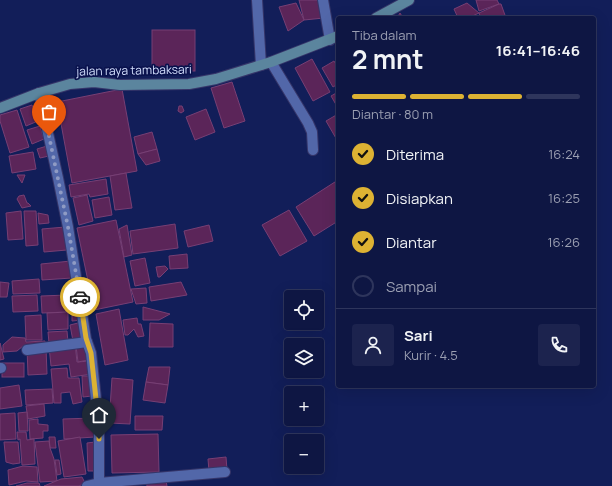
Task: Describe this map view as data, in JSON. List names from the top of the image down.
{
  "streets": {
    "street": ["jalan raya tambaksari"]
  },
  "page": {
    "heading": ["2 mnt", "Tiba dalam", "16:41–16:46"],
    "panel": ["Sari", "Kurir · 4.5"],
    "bar": "Diantar · 80 m",
    "list": [
      ["Diterima", "16:24"],
      ["Disiapkan", "16:25"],
      ["Diantar", "16:26"],
      "Sampai"
    ],
    "map_buttons": ["+", "−"]
  }
}
